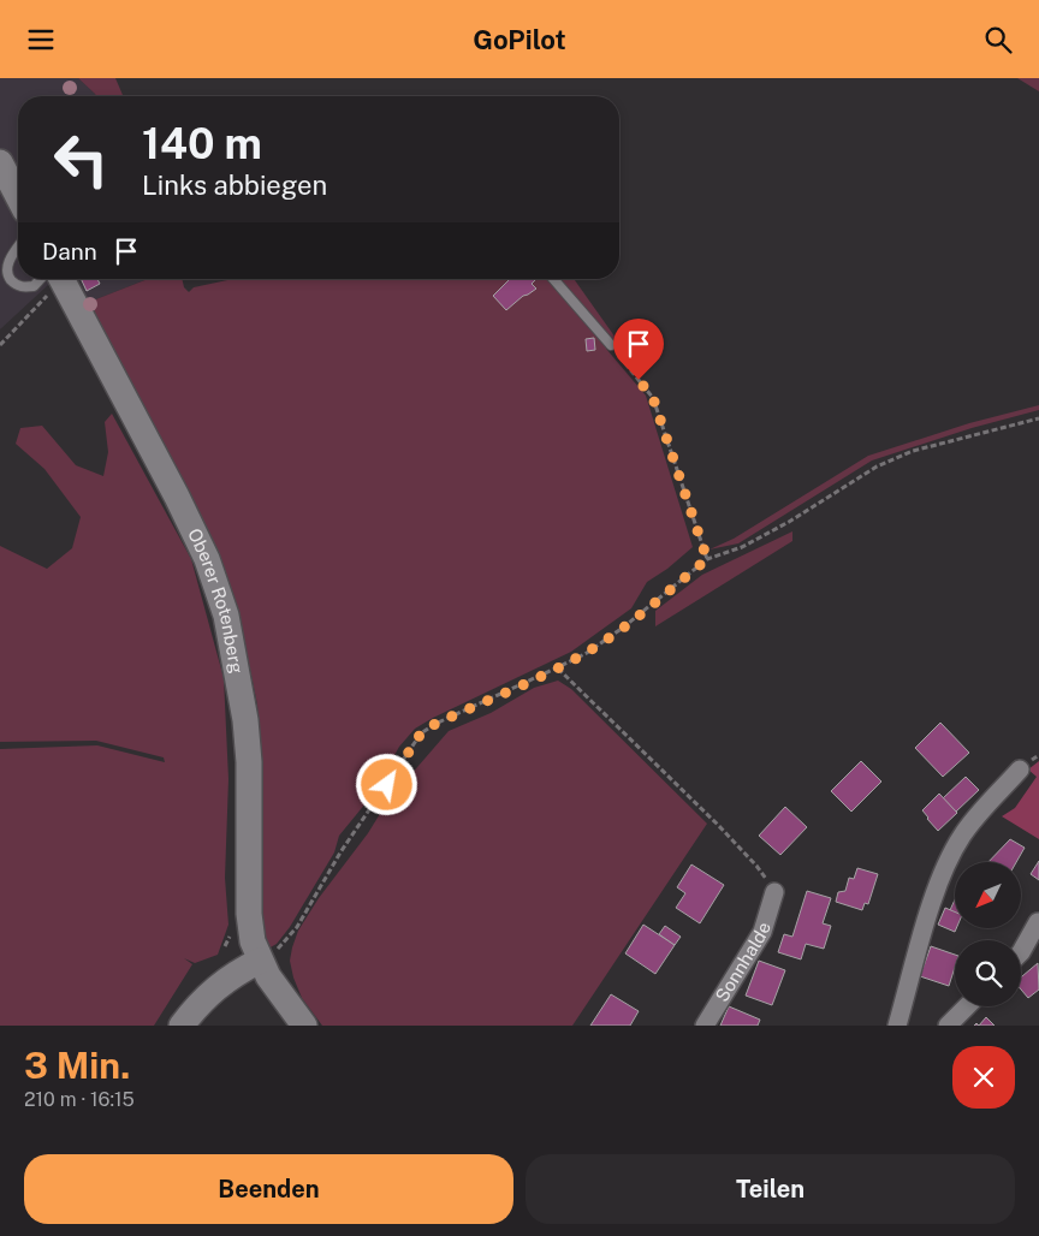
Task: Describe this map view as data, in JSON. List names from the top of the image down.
{
  "streets": {
    "street": ["Oberer Rotenberg", "Sonnhalde"]
  },
  "north": "bottom left",
  "page": {
    "header": "GoPilot",
    "turn": ["140 m", "Links abbiegen"],
    "then": "Dann",
    "heading": ["3 Min.", "210 m · 16:15"],
    "buttons": ["Beenden", "Teilen"]
  }
}
